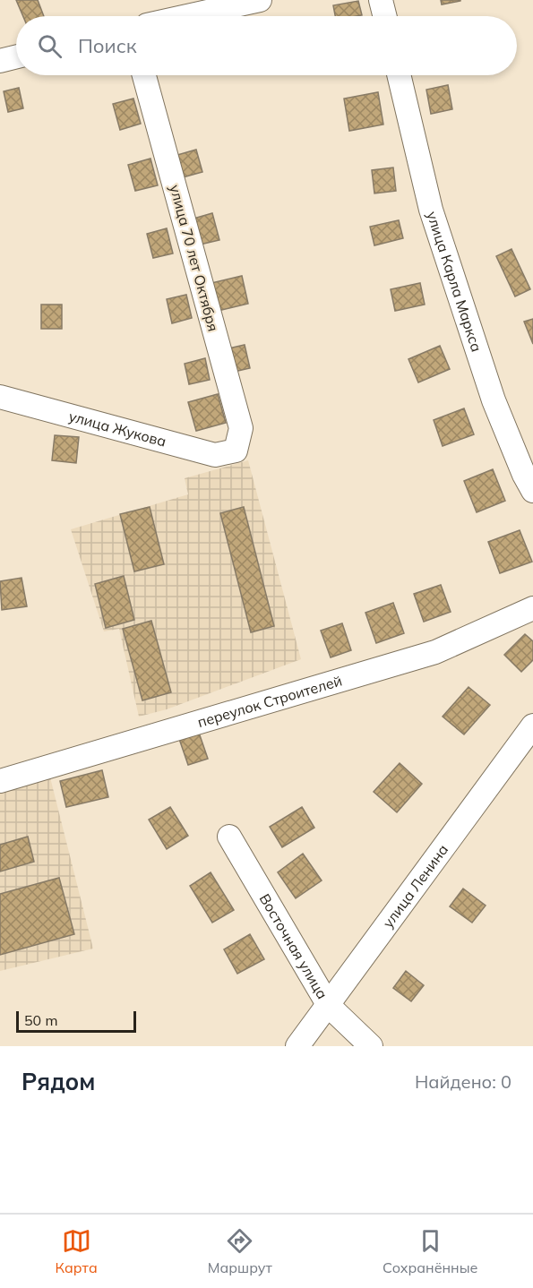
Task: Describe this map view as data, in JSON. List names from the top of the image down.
{
  "streets": {
    "street": [
      "улица 70 лет Октября",
      "улица Карла Маркса",
      "улица Жукова",
      "переулок Строителей",
      "улица Ленина",
      "Восточная улица"
    ]
  },
  "crossings": [
    ["улица 70 лет Октября", "улица Жукова"],
    ["улица Ленина", "Восточная улица"]
  ],
  "scale_bar": "50 m",
  "page": {
    "search": "Поиск",
    "scale": "50 m",
    "heading": ["Рядом", "Найдено: 0"],
    "nav": ["Карта", "Маршрут", "Сохранённые"]
  }
}
